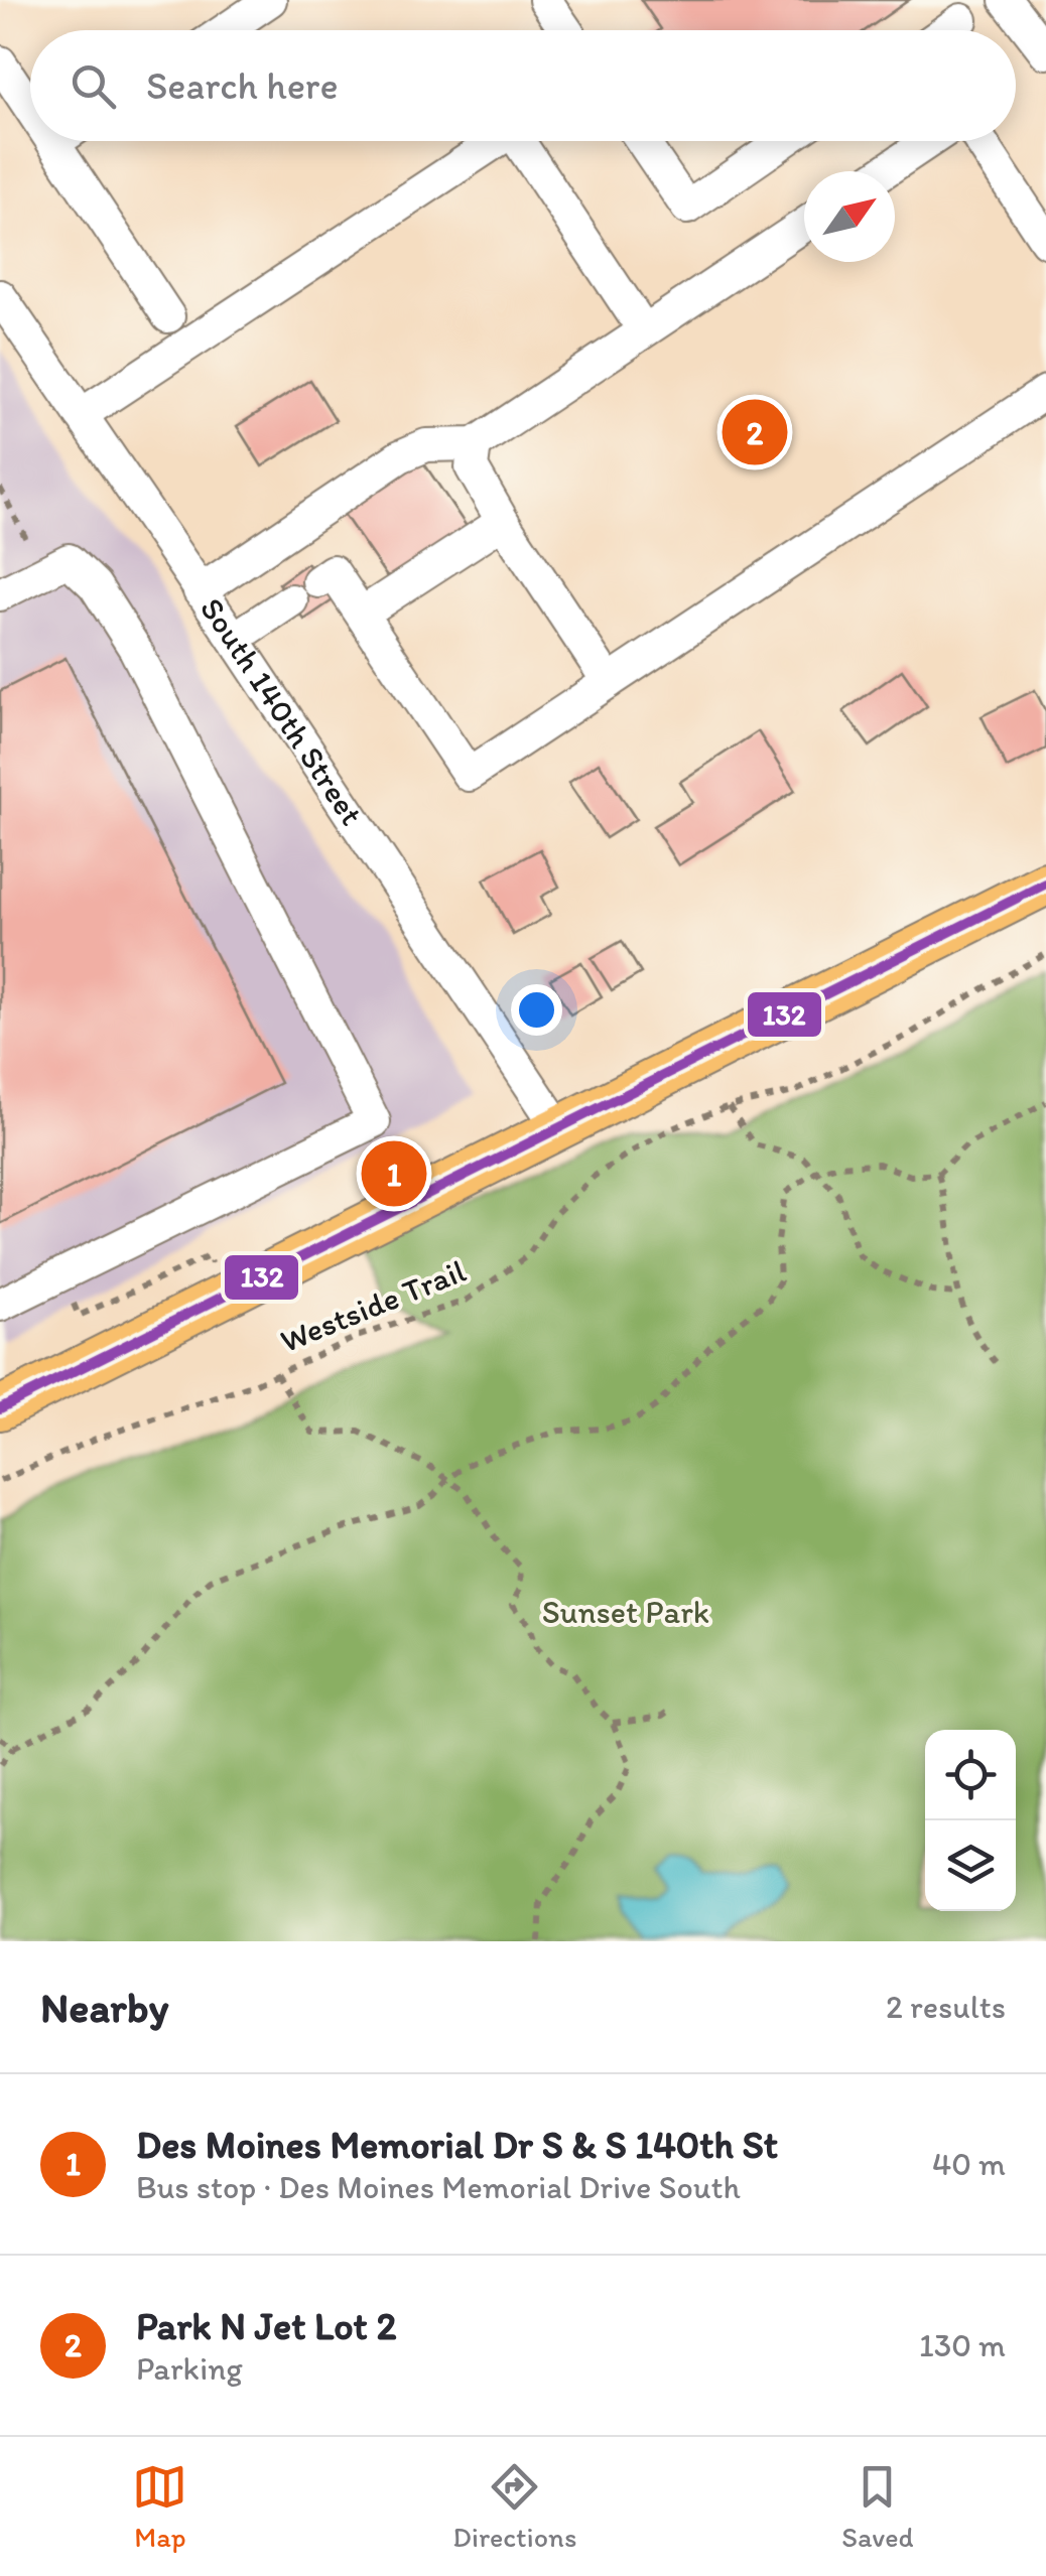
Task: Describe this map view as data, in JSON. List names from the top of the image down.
{
  "streets": {
    "street": ["South 140th Street"],
    "path": ["Westside Trail"]
  },
  "parks": ["Sunset Park"],
  "lines": ["transit line 132"],
  "north": "top right",
  "page": {
    "search": "Search here",
    "pins": ["2", "1"],
    "heading": ["Nearby", "2 results"],
    "list": [
      {
        "mark": "1",
        "name": "Des Moines Memorial Dr S & S 140th St",
        "note": "Bus stop · Des Moines Memorial Drive South",
        "value": "40 m"
      },
      {
        "mark": "2",
        "name": "Park N Jet Lot 2",
        "note": "Parking",
        "value": "130 m"
      }
    ],
    "nav": ["Map", "Directions", "Saved"]
  }
}
